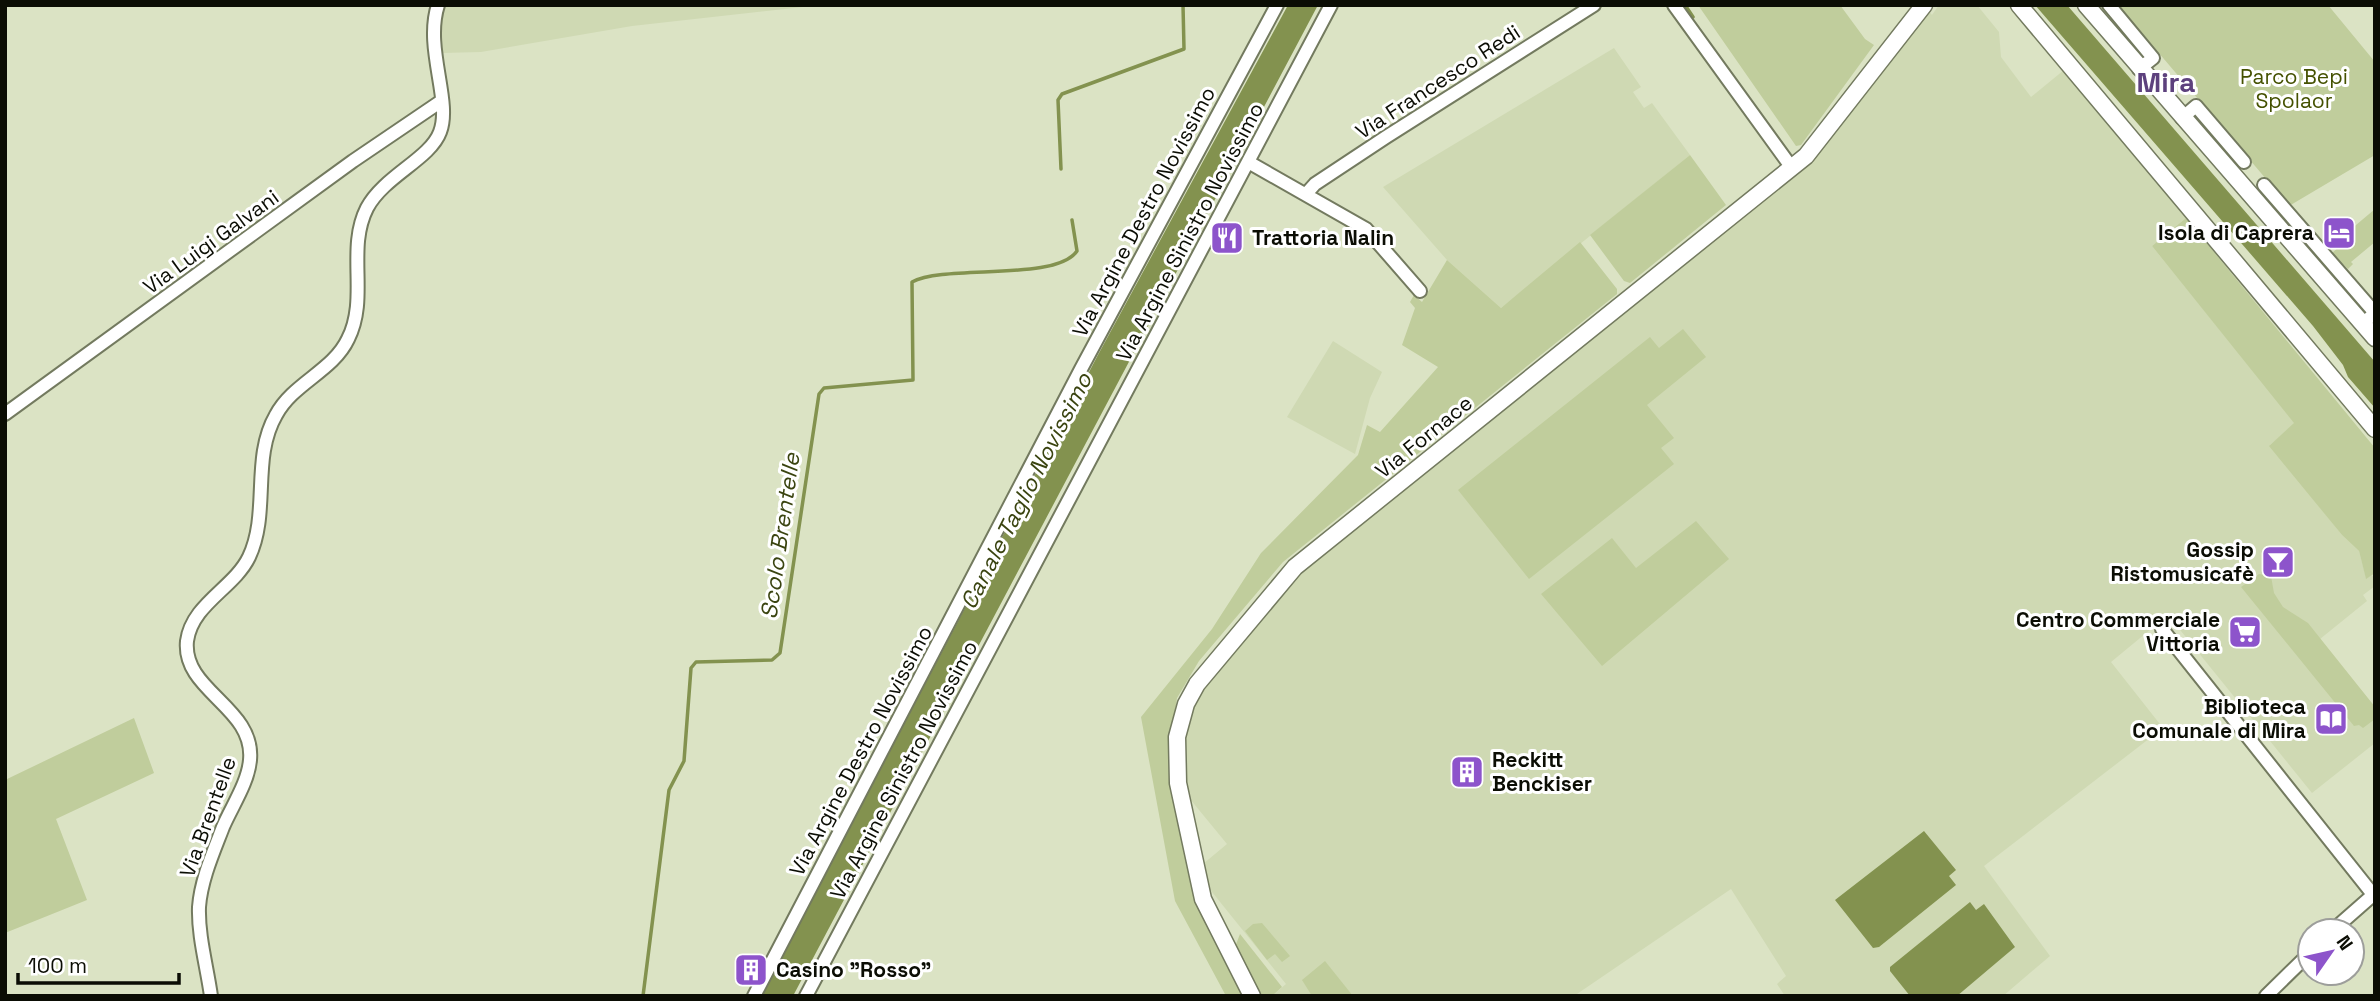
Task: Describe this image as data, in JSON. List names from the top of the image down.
{
  "streets": {
    "street": [
      "Via Francesco Redi",
      "Via Argine Destro Novissimo",
      "Via Argine Sinistro Novissimo",
      "Via Luigi Galvani",
      "Via Fornace",
      "Via Brentelle"
    ]
  },
  "crossings": [
    ["Via Luigi Galvani", "Via Brentelle"]
  ],
  "districts": ["Mira"],
  "water": ["Canale Taglio Novissimo", "Scolo Brentelle"],
  "parks": ["Parco Bepi Spolaor"],
  "places": {
    "hotel": ["Isola di Caprera"],
    "restaurant": ["Trattoria Nalin"],
    "bar": ["Gossip Ristomusicafè"],
    "supermarket": ["Centro Commerciale Vittoria"],
    "library": ["Biblioteca Comunale di Mira"],
    "building": ["Reckitt Benckiser", "Casino \"Rosso\""]
  },
  "scale_bar": "100 m",
  "north": "top right"
}
